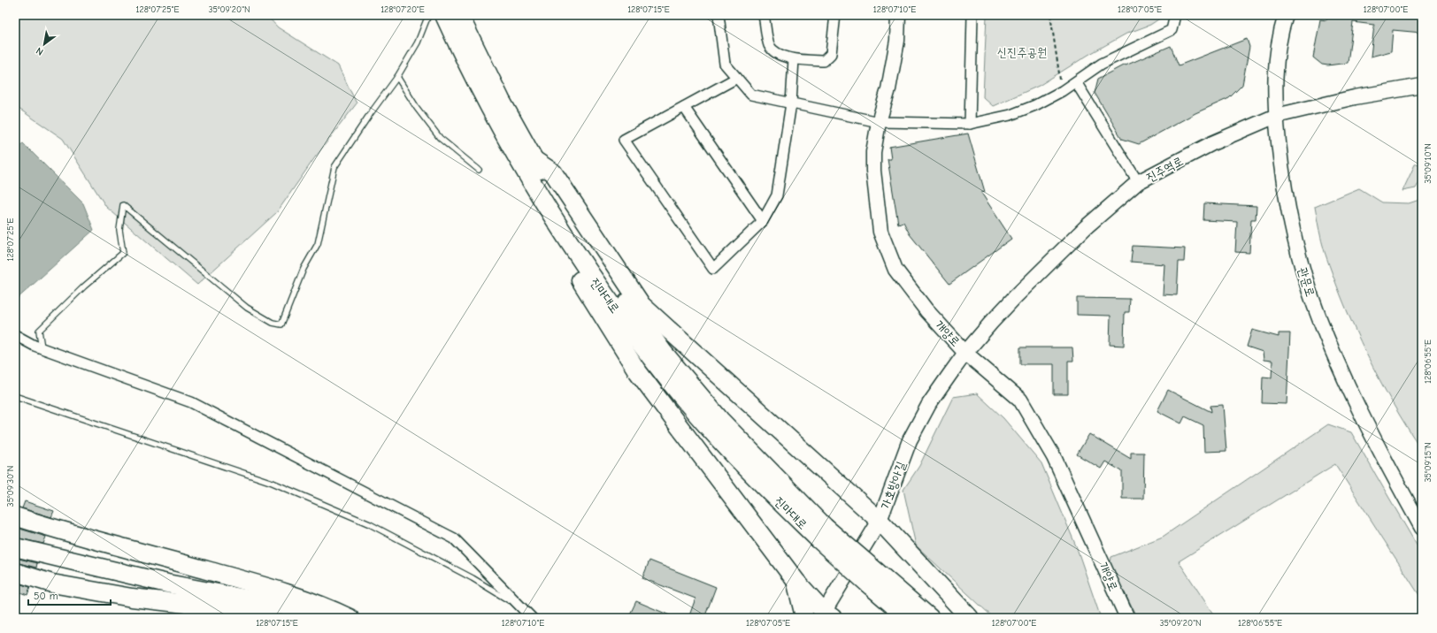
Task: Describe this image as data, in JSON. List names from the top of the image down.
{
  "streets": {
    "highway": ["진마대로"],
    "street": [
      "진주역로",
      "관문로",
      "개양로",
      "가호방아길"
    ]
  },
  "crossings": [
    ["진주역로", "관문로"],
    ["진주역로", "개양로"],
    ["진주역로", "가호방아길"],
    ["개양로", "가호방아길"]
  ],
  "parks": ["신진주공원"],
  "scale_bar": "50 m",
  "north": "bottom left",
  "coordinates": [
    "128°07'25\"E",
    "35°09'20\"N",
    "128°07'20\"E",
    "128°07'15\"E",
    "128°07'10\"E",
    "128°07'05\"E",
    "128°07'00\"E",
    "35°09'10\"N",
    "128°06'55\"E",
    "35°09'15\"N",
    "35°09'30\"N"
  ]
}
